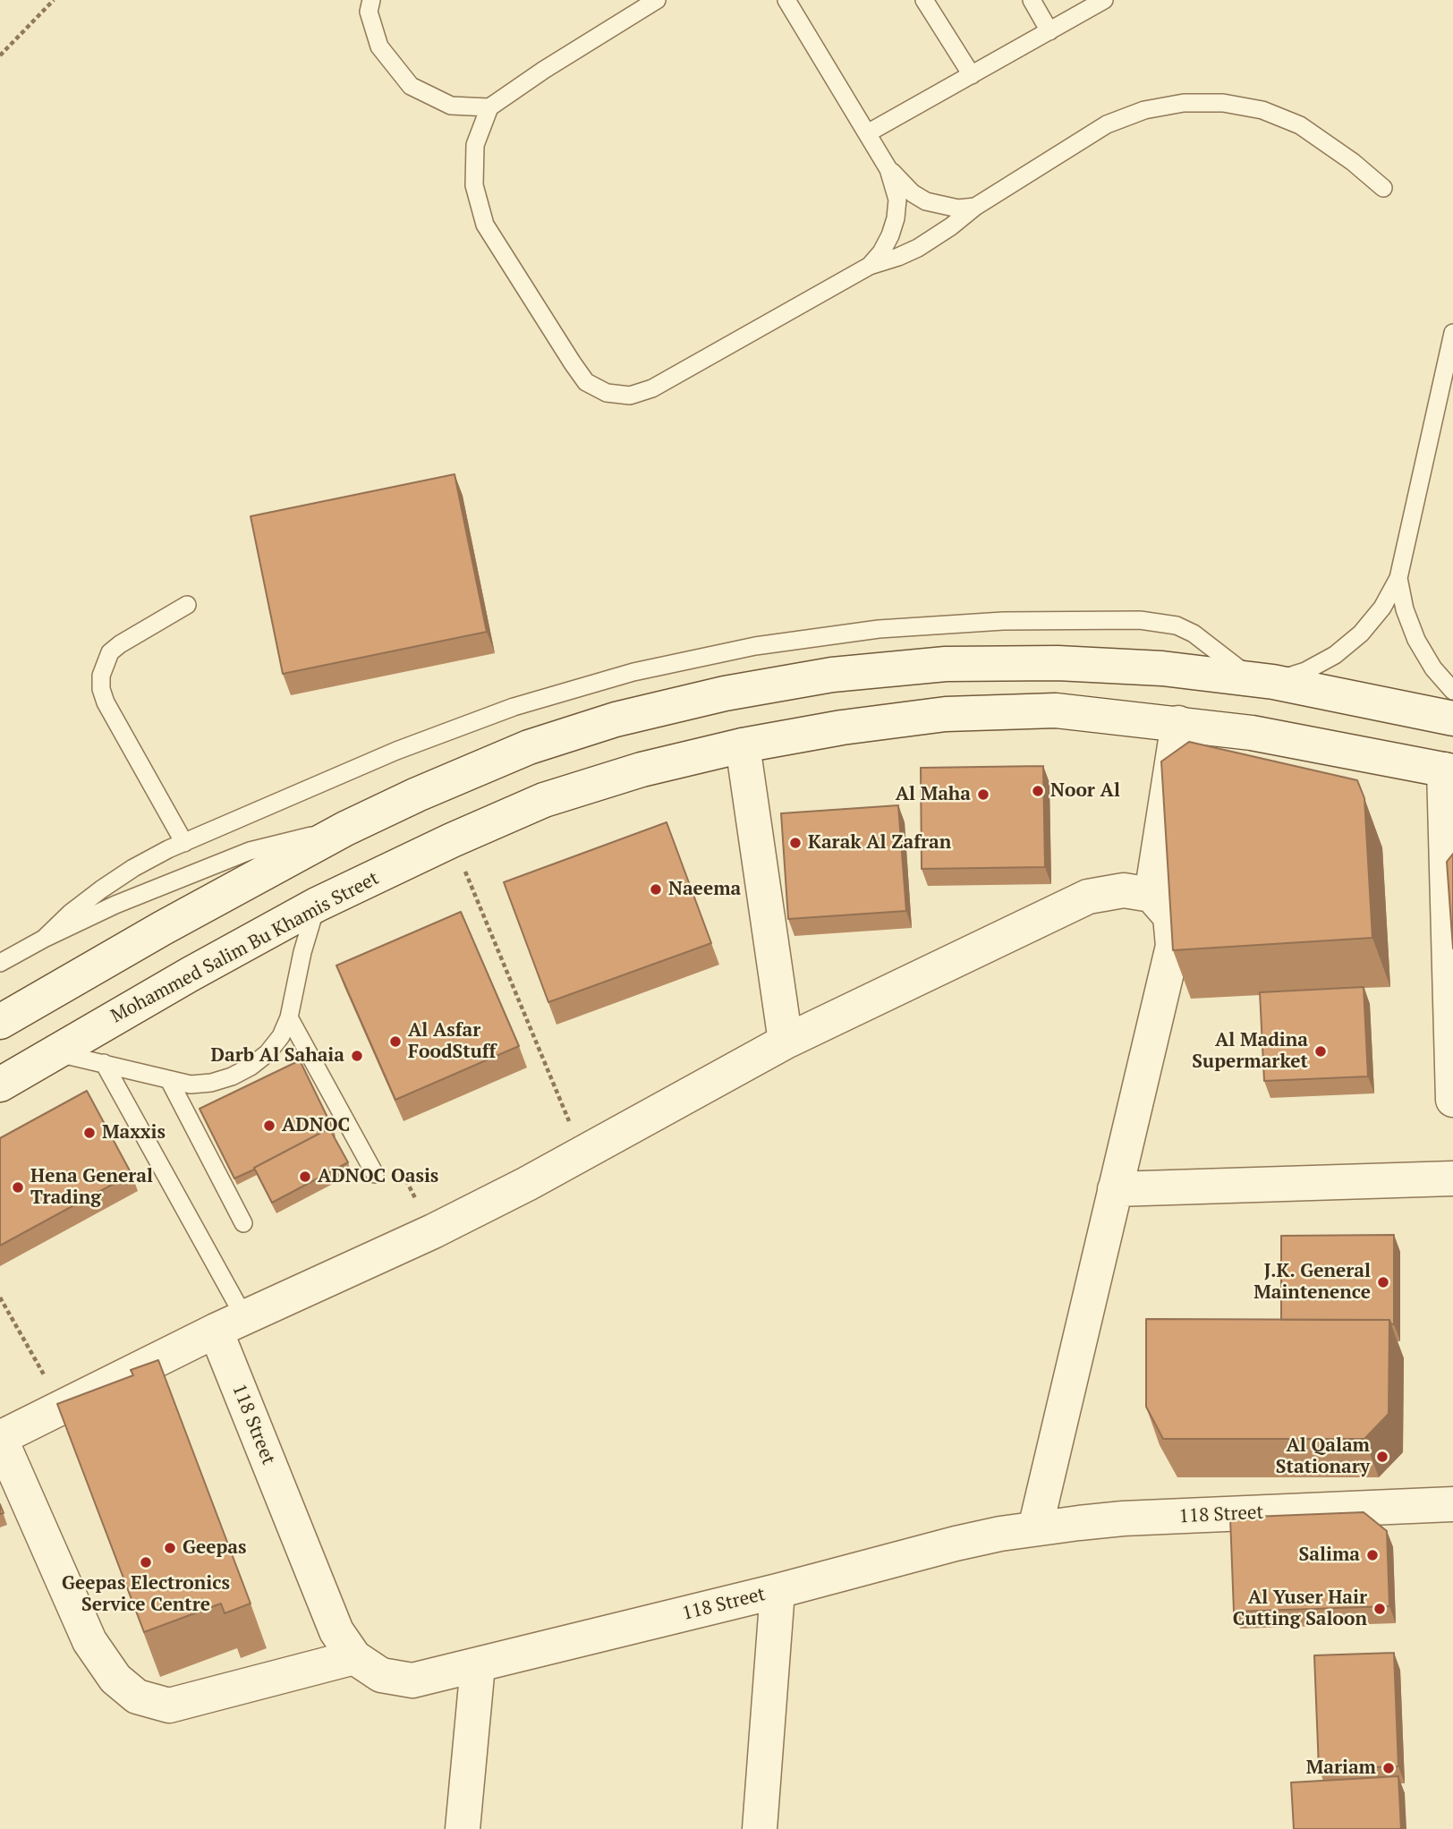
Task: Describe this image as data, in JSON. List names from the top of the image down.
{
  "streets": {
    "street": ["Mohammed Salim Bu Khamis Street", "118 Street"]
  },
  "places": [
    "Noor Al",
    "Al Maha",
    "Karak Al Zafran",
    "Naeema",
    "Al Asfar FoodStuff",
    "Al Madina Supermarket",
    "Darb Al Sahaia",
    "ADNOC",
    "Maxxis",
    "ADNOC Oasis",
    "Hena General Trading",
    "J.K. General Maintenence",
    "Al Qalam Stationary",
    "Geepas",
    "Salima",
    "Geepas Electronics Service Centre",
    "Al Yuser Hair Cutting Saloon",
    "Mariam"
  ]
}
